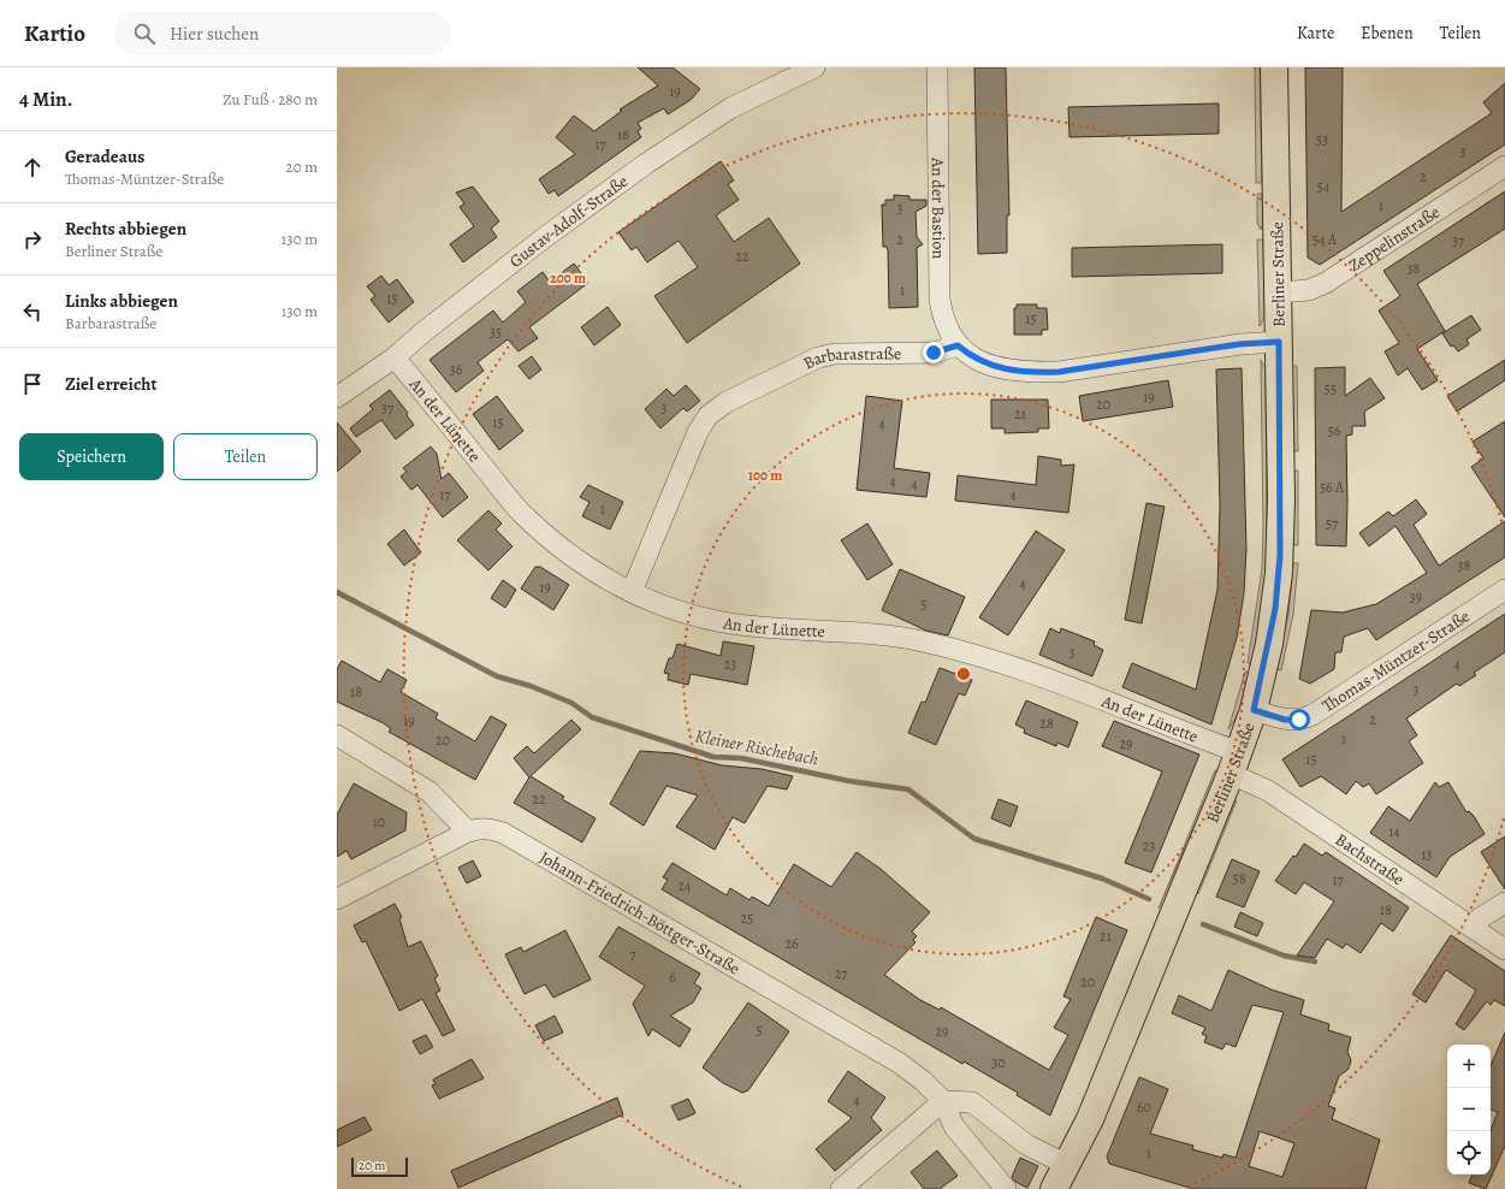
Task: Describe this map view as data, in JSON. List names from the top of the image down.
{
  "streets": {
    "main road": ["Berliner Straße"],
    "street": [
      "An der Bastion",
      "Gustav-Adolf-Straße",
      "Zeppelinstraße",
      "Barbarastraße",
      "An der Lünette",
      "Thomas-Müntzer-Straße",
      "Bachstraße",
      "Johann-Friedrich-Böttger-Straße"
    ]
  },
  "crossings": [
    ["An der Bastion", "Barbarastraße"],
    ["Gustav-Adolf-Straße", "An der Lünette"],
    ["Zeppelinstraße", "Berliner Straße"],
    ["Berliner Straße", "An der Lünette"],
    ["Berliner Straße", "Thomas-Müntzer-Straße"],
    ["Berliner Straße", "Bachstraße"],
    ["Barbarastraße", "An der Lünette"],
    ["An der Lünette", "Bachstraße"]
  ],
  "water": ["Kleiner Rischebach"],
  "house_numbers": [
    "19",
    "18",
    "53",
    "17",
    "3",
    "2",
    "54",
    "1",
    "3",
    "2",
    "54 A",
    "37",
    "22",
    "38",
    "1",
    "15",
    "15",
    "35",
    "36",
    "55",
    "19",
    "20",
    "37",
    "3",
    "21",
    "15",
    "4",
    "56",
    "4",
    "4",
    "56 A",
    "17",
    "4",
    "1",
    "57",
    "38",
    "4",
    "19",
    "39",
    "5",
    "3",
    "23",
    "4",
    "3",
    "18",
    "2",
    "19",
    "28",
    "1",
    "20",
    "29",
    "15",
    "22",
    "10",
    "14",
    "23",
    "13",
    "58",
    "17",
    "24",
    "18",
    "25",
    "21",
    "26",
    "7",
    "27",
    "6",
    "20",
    "5",
    "29",
    "30",
    "4",
    "60",
    "1"
  ],
  "scale_bar": "20 m",
  "page": {
    "header": "Kartio",
    "search": "Hier suchen",
    "nav": ["Karte", "Ebenen", "Teilen"],
    "heading": ["4 Min.", "Zu Fuß · 280 m"],
    "list": [
      ["Geradeaus", "Thomas-Müntzer-Straße", "20 m"],
      ["Rechts abbiegen", "Berliner Straße", "130 m"],
      ["Links abbiegen", "Barbarastraße", "130 m"],
      "Ziel erreicht"
    ],
    "buttons": ["Speichern", "Teilen"],
    "map_buttons": ["+", "−"],
    "scale": "20 m"
  },
  "rings": ["200 m", "100 m"]
}
